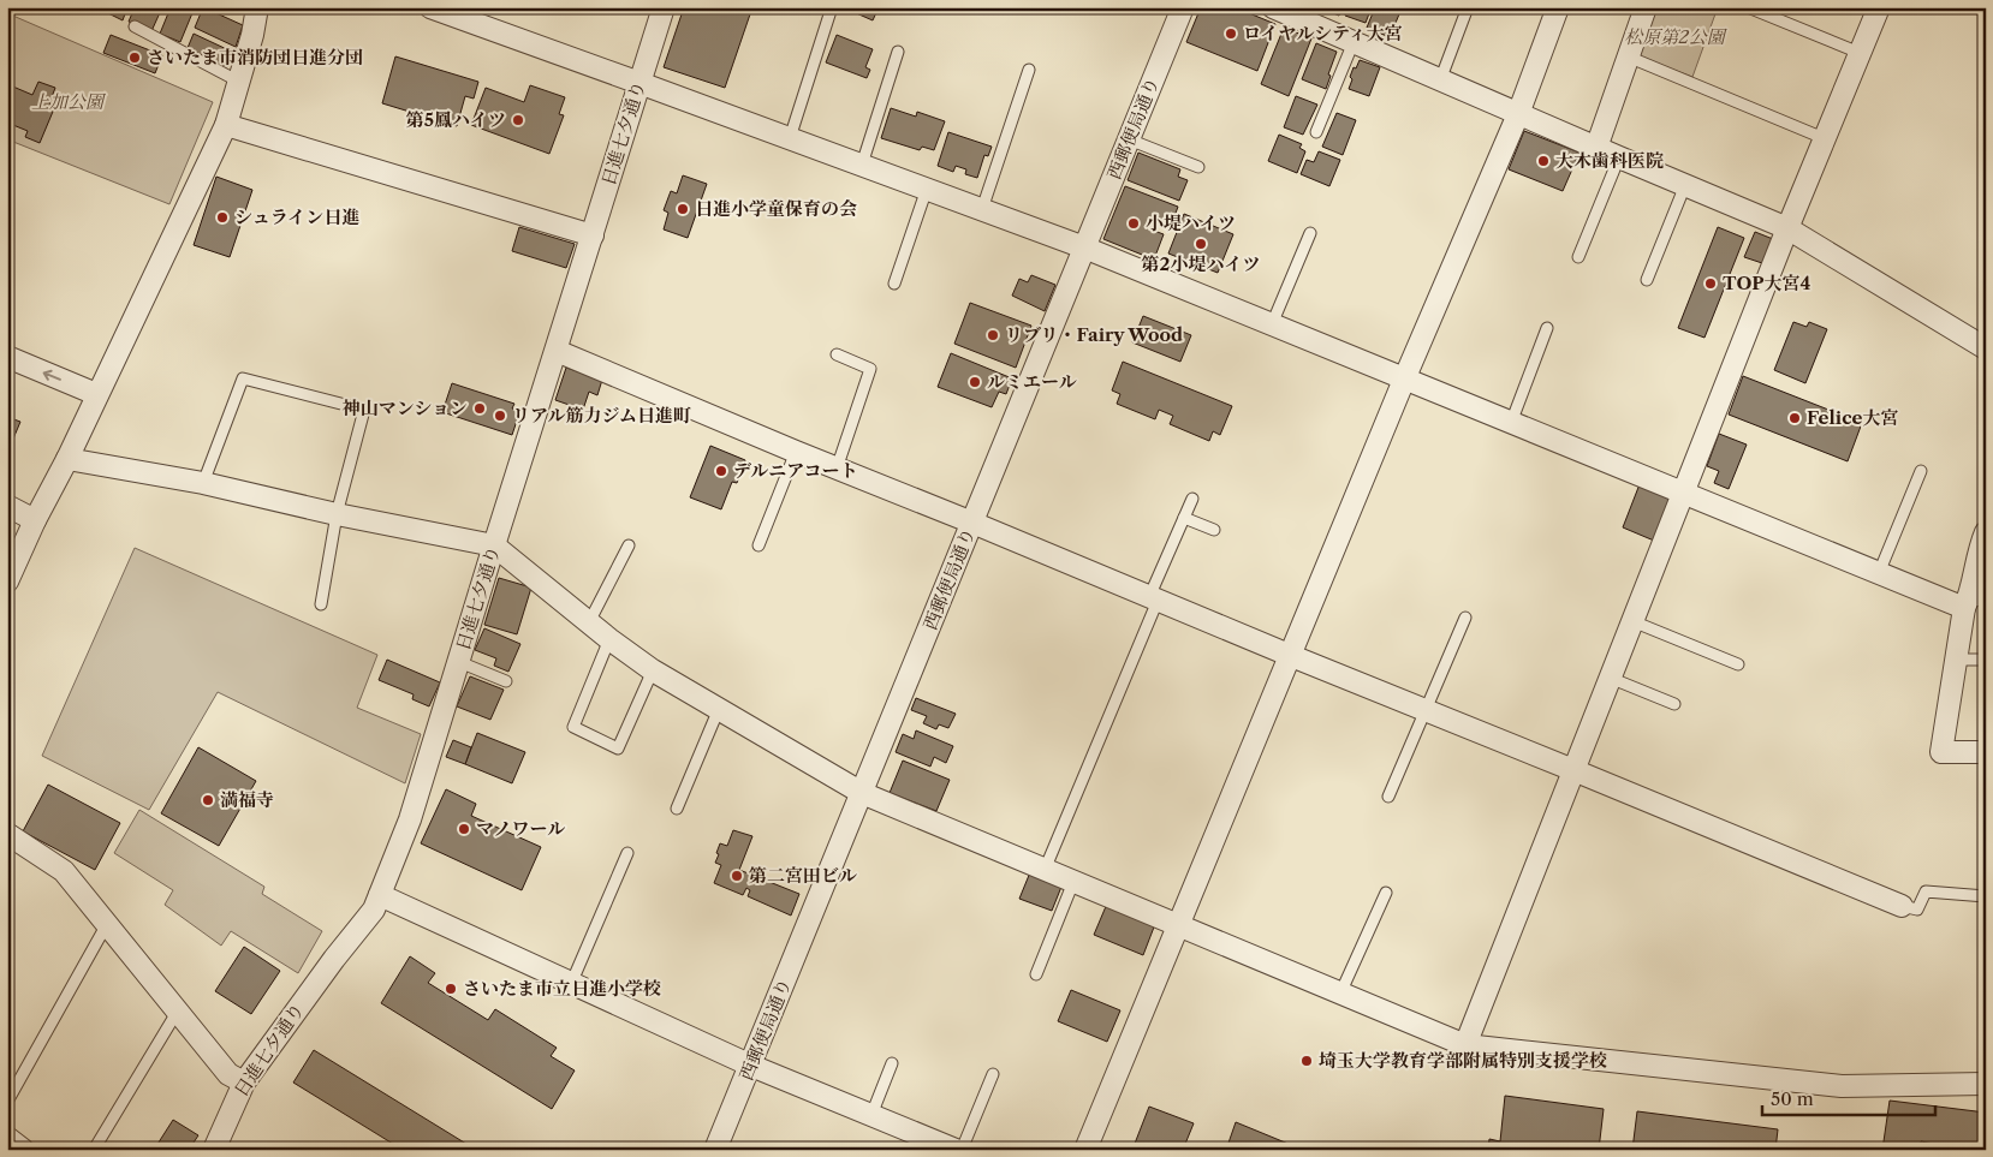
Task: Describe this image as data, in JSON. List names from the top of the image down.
{
  "streets": {
    "street": ["西郵便局通り", "日進七夕通り"]
  },
  "parks": ["松原第2公園", "上加公園"],
  "places": [
    "ロイヤルシティ大宮",
    "さいたま市消防団日進分団",
    "第5鳳ハイツ",
    "大木歯科医院",
    "日進小学童保育の会",
    "シュライン日進",
    "小堤ハイツ",
    "第2小堤ハイツ",
    "TOP大宮4",
    "リブリ・Fairy Wood",
    "ルミエール",
    "神山マンション",
    "リアル筋力ジム日進町",
    "Felice大宮",
    "デルニアコート",
    "満福寺",
    "マノワール",
    "第二宮田ビル",
    "さいたま市立日進小学校",
    "埼玉大学教育学部附属特別支援学校"
  ],
  "scale_bar": "50 m"
}
